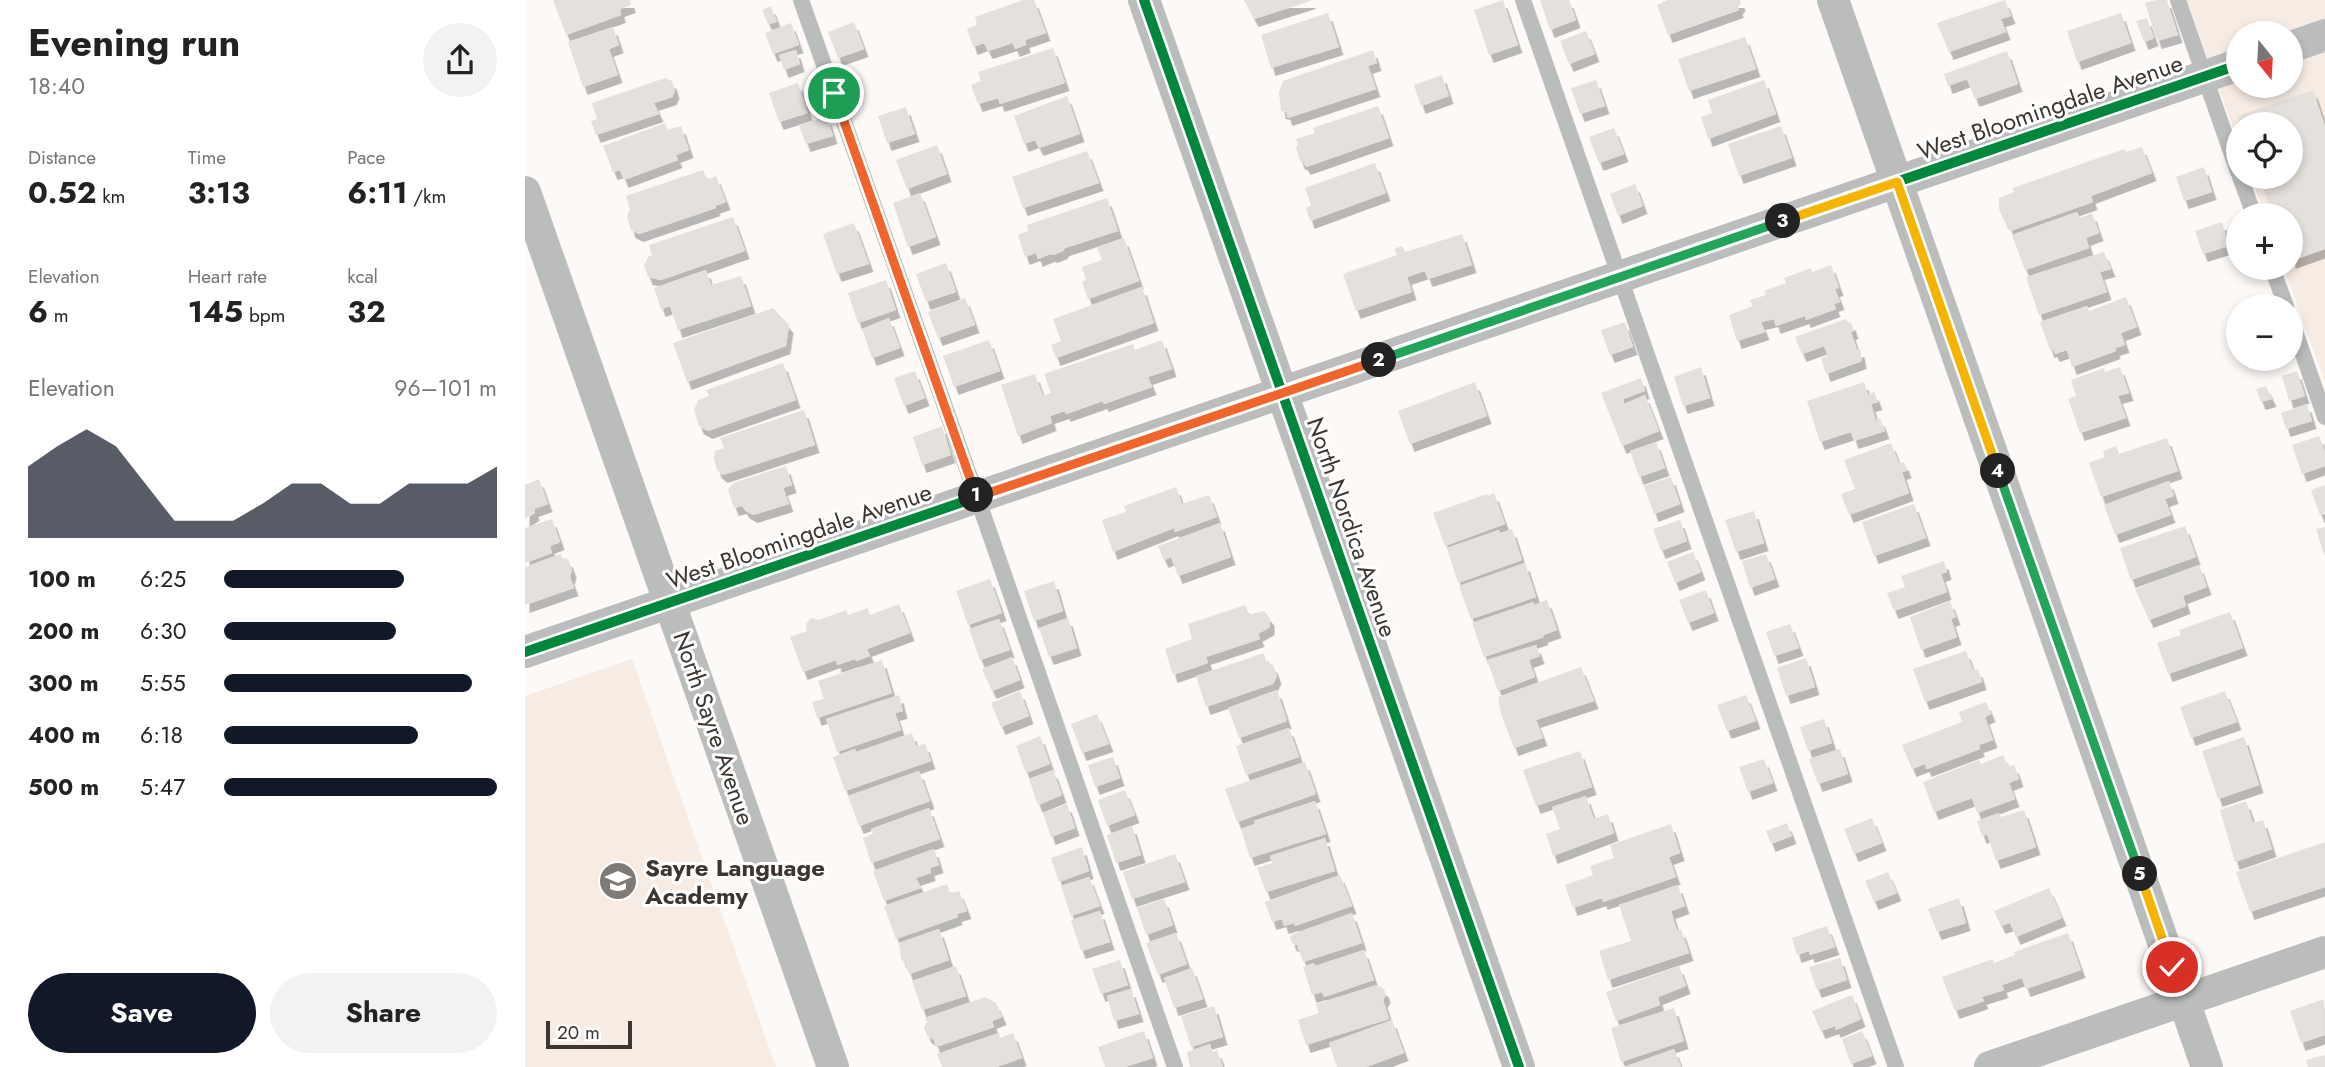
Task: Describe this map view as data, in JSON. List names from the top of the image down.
{
  "streets": {
    "street": ["West Bloomingdale Avenue", "North Nordica Avenue", "North Sayre Avenue"]
  },
  "crossings": [
    ["West Bloomingdale Avenue", "North Nordica Avenue"],
    ["West Bloomingdale Avenue", "North Sayre Avenue"]
  ],
  "places": {
    "school or university": ["Sayre Language Academy"]
  },
  "scale_bar": "20 m",
  "north": "bottom",
  "page": {
    "heading": ["Evening run", "18:40"],
    "map_buttons": ["+", "−"],
    "stats": [
      ["Distance", "0.52 km"],
      ["Time", "3:13"],
      ["Pace", "6:11 /km"],
      ["Elevation", "6 m"],
      ["Heart rate", "145 bpm"],
      ["kcal", "32"]
    ],
    "pins": [
      "3",
      "2",
      "4",
      "1",
      "5"
    ],
    "chart": ["Elevation", "96–101 m"],
    "list": [
      {
        "name": "100 m",
        "note": "6:25"
      },
      {
        "name": "200 m",
        "note": "6:30"
      },
      {
        "name": "300 m",
        "note": "5:55"
      },
      {
        "name": "400 m",
        "note": "6:18"
      },
      {
        "name": "500 m",
        "note": "5:47"
      }
    ],
    "buttons": ["Save", "Share"],
    "scale": "20 m"
  }
}
